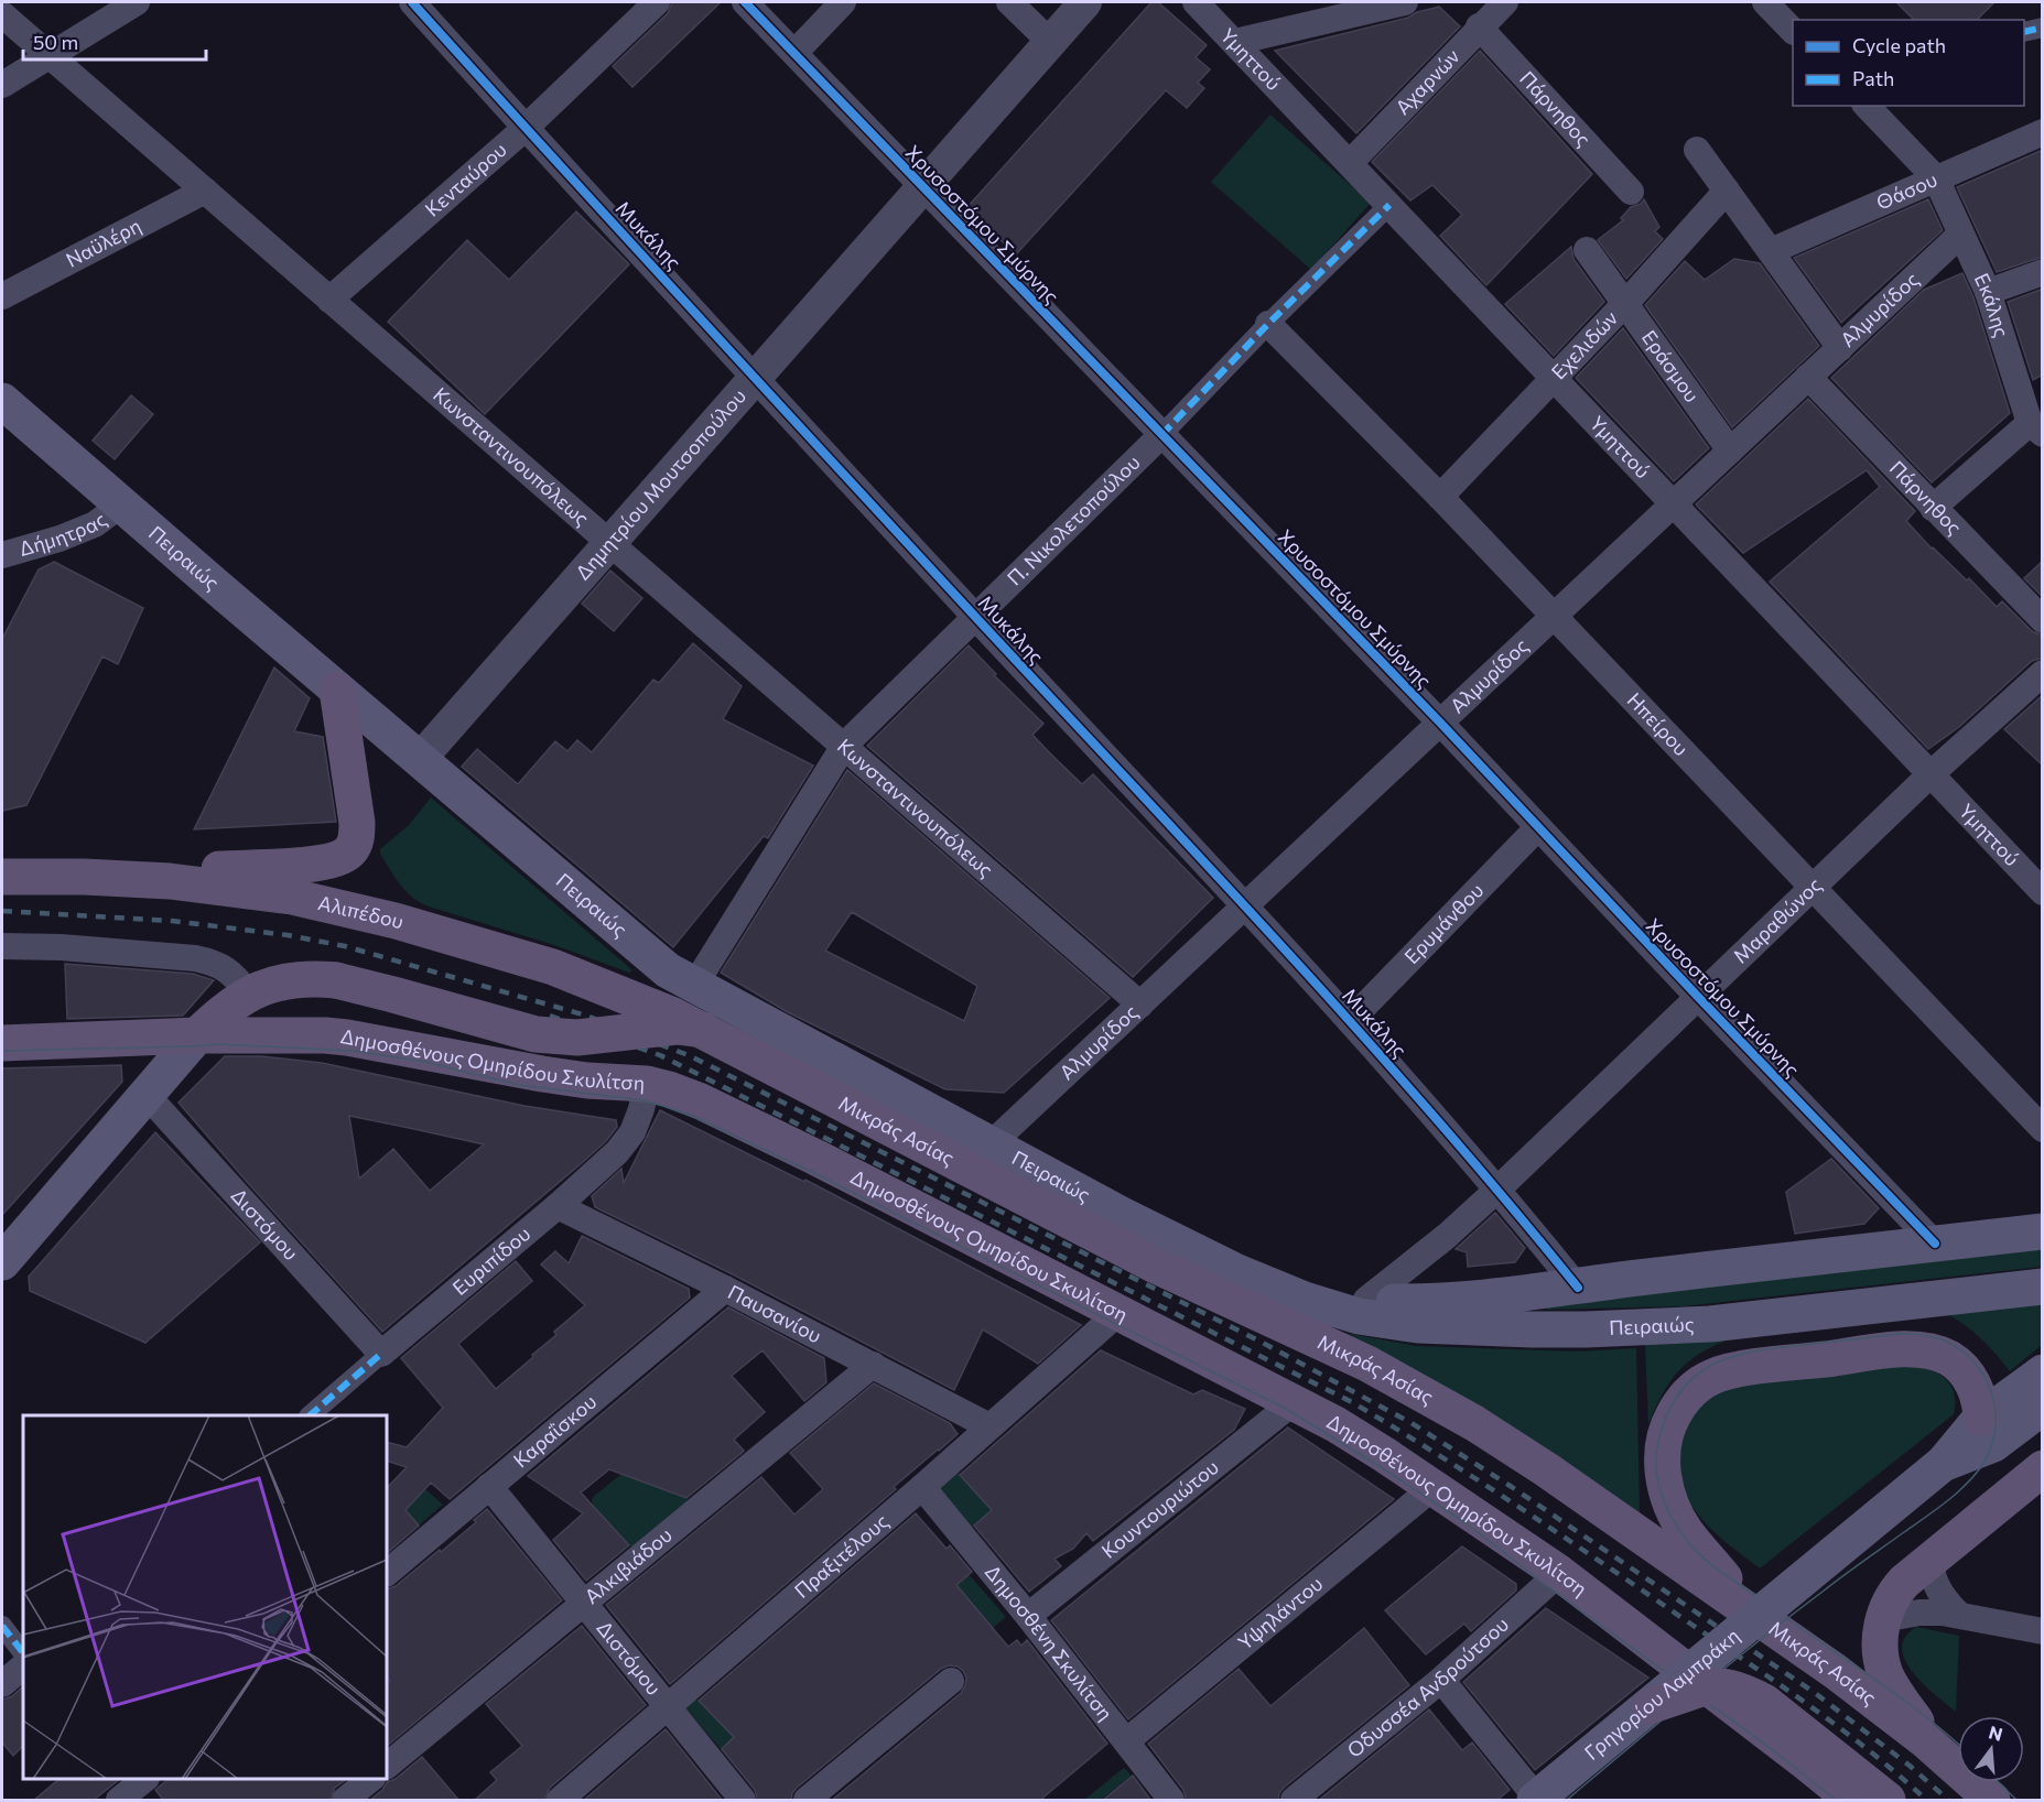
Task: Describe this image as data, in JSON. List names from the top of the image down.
{
  "streets": {
    "main road": [
      "Πειραιώς",
      "Αλιπέδου",
      "Δημοσθένους Ομηρίδου Σκυλίτση",
      "Μικράς Ασίας",
      "Γρηγορίου Λαμπράκη"
    ],
    "street": [
      "Υμηττού",
      "Αχαρνών",
      "Πάρνηθος",
      "Κενταύρου",
      "Θάσου",
      "Χρυσοστόμου Σμύρνης",
      "Μυκάλης",
      "Ναϋλέρη",
      "Εκάλης",
      "Αλμυρίδος",
      "Εχελιδών",
      "Εράσμου",
      "Κωνσταντινουπόλεως",
      "Δημητρίου Μουτσοπούλου",
      "Π. Νικολετοπούλου",
      "Δήμητρας",
      "Ηπείρου",
      "Μαραθώνος",
      "Ερυμάνθου",
      "Διστόμου",
      "Ευριπίδου",
      "Παυσανίου",
      "Καραΐσκου",
      "Κουντουριώτου",
      "Πραξιτέλους",
      "Αλκιβιάδου",
      "Υψηλάντου",
      "Δημοσθένη Σκυλίτση",
      "Οδυσσέα Ανδρούτσου"
    ]
  },
  "crossings": [
    ["Υμηττού", "Αχαρνών"],
    ["Υμηττού", "Αλμυρίδος"],
    ["Υμηττού", "Εχελιδών"],
    ["Υμηττού", "Π. Νικολετοπούλου"],
    ["Υμηττού", "Μαραθώνος"],
    ["Αχαρνών", "Πάρνηθος"],
    ["Πάρνηθος", "Αλμυρίδος"],
    ["Κενταύρου", "Μυκάλης"],
    ["Κενταύρου", "Κωνσταντινουπόλεως"],
    ["Θάσου", "Εκάλης"],
    ["Χρυσοστόμου Σμύρνης", "Αλμυρίδος"],
    ["Χρυσοστόμου Σμύρνης", "Δημητρίου Μουτσοπούλου"],
    ["Χρυσοστόμου Σμύρνης", "Π. Νικολετοπούλου"],
    ["Χρυσοστόμου Σμύρνης", "Πειραιώς"],
    ["Χρυσοστόμου Σμύρνης", "Μαραθώνος"],
    ["Χρυσοστόμου Σμύρνης", "Ερυμάνθου"],
    ["Μυκάλης", "Αλμυρίδος"],
    ["Μυκάλης", "Δημητρίου Μουτσοπούλου"],
    ["Μυκάλης", "Π. Νικολετοπούλου"],
    ["Μυκάλης", "Πειραιώς"],
    ["Μυκάλης", "Μαραθώνος"],
    ["Μυκάλης", "Ερυμάνθου"],
    ["Ναϋλέρη", "Κωνσταντινουπόλεως"],
    ["Εκάλης", "Αλμυρίδος"],
    ["Αλμυρίδος", "Εράσμου"],
    ["Αλμυρίδος", "Κωνσταντινουπόλεως"],
    ["Αλμυρίδος", "Πειραιώς"],
    ["Αλμυρίδος", "Ηπείρου"],
    ["Εχελιδών", "Εράσμου"],
    ["Εχελιδών", "Ηπείρου"],
    ["Κωνσταντινουπόλεως", "Δημητρίου Μουτσοπούλου"],
    ["Κωνσταντινουπόλεως", "Π. Νικολετοπούλου"],
    ["Δημητρίου Μουτσοπούλου", "Πειραιώς"],
    ["Π. Νικολετοπούλου", "Πειραιώς"],
    ["Π. Νικολετοπούλου", "Ηπείρου"],
    ["Δήμητρας", "Πειραιώς"],
    ["Πειραιώς", "Μαραθώνος"],
    ["Ηπείρου", "Μαραθώνος"],
    ["Αλιπέδου", "Μικράς Ασίας"],
    ["Δημοσθένους Ομηρίδου Σκυλίτση", "Ευριπίδου"],
    ["Δημοσθένους Ομηρίδου Σκυλίτση", "Κουντουριώτου"],
    ["Δημοσθένους Ομηρίδου Σκυλίτση", "Πραξιτέλους"],
    ["Δημοσθένους Ομηρίδου Σκυλίτση", "Υψηλάντου"],
    ["Δημοσθένους Ομηρίδου Σκυλίτση", "Οδυσσέα Ανδρούτσου"],
    ["Διστόμου", "Ευριπίδου"],
    ["Διστόμου", "Καραΐσκου"],
    ["Διστόμου", "Πραξιτέλους"],
    ["Διστόμου", "Αλκιβιάδου"],
    ["Ευριπίδου", "Παυσανίου"],
    ["Παυσανίου", "Καραΐσκου"],
    ["Παυσανίου", "Πραξιτέλους"],
    ["Παυσανίου", "Αλκιβιάδου"],
    ["Κουντουριώτου", "Δημοσθένη Σκυλίτση"],
    ["Πραξιτέλους", "Δημοσθένη Σκυλίτση"],
    ["Υψηλάντου", "Δημοσθένη Σκυλίτση"]
  ],
  "legend": ["Cycle path", "Path"],
  "scale_bar": "50 m",
  "north": "top"
}
